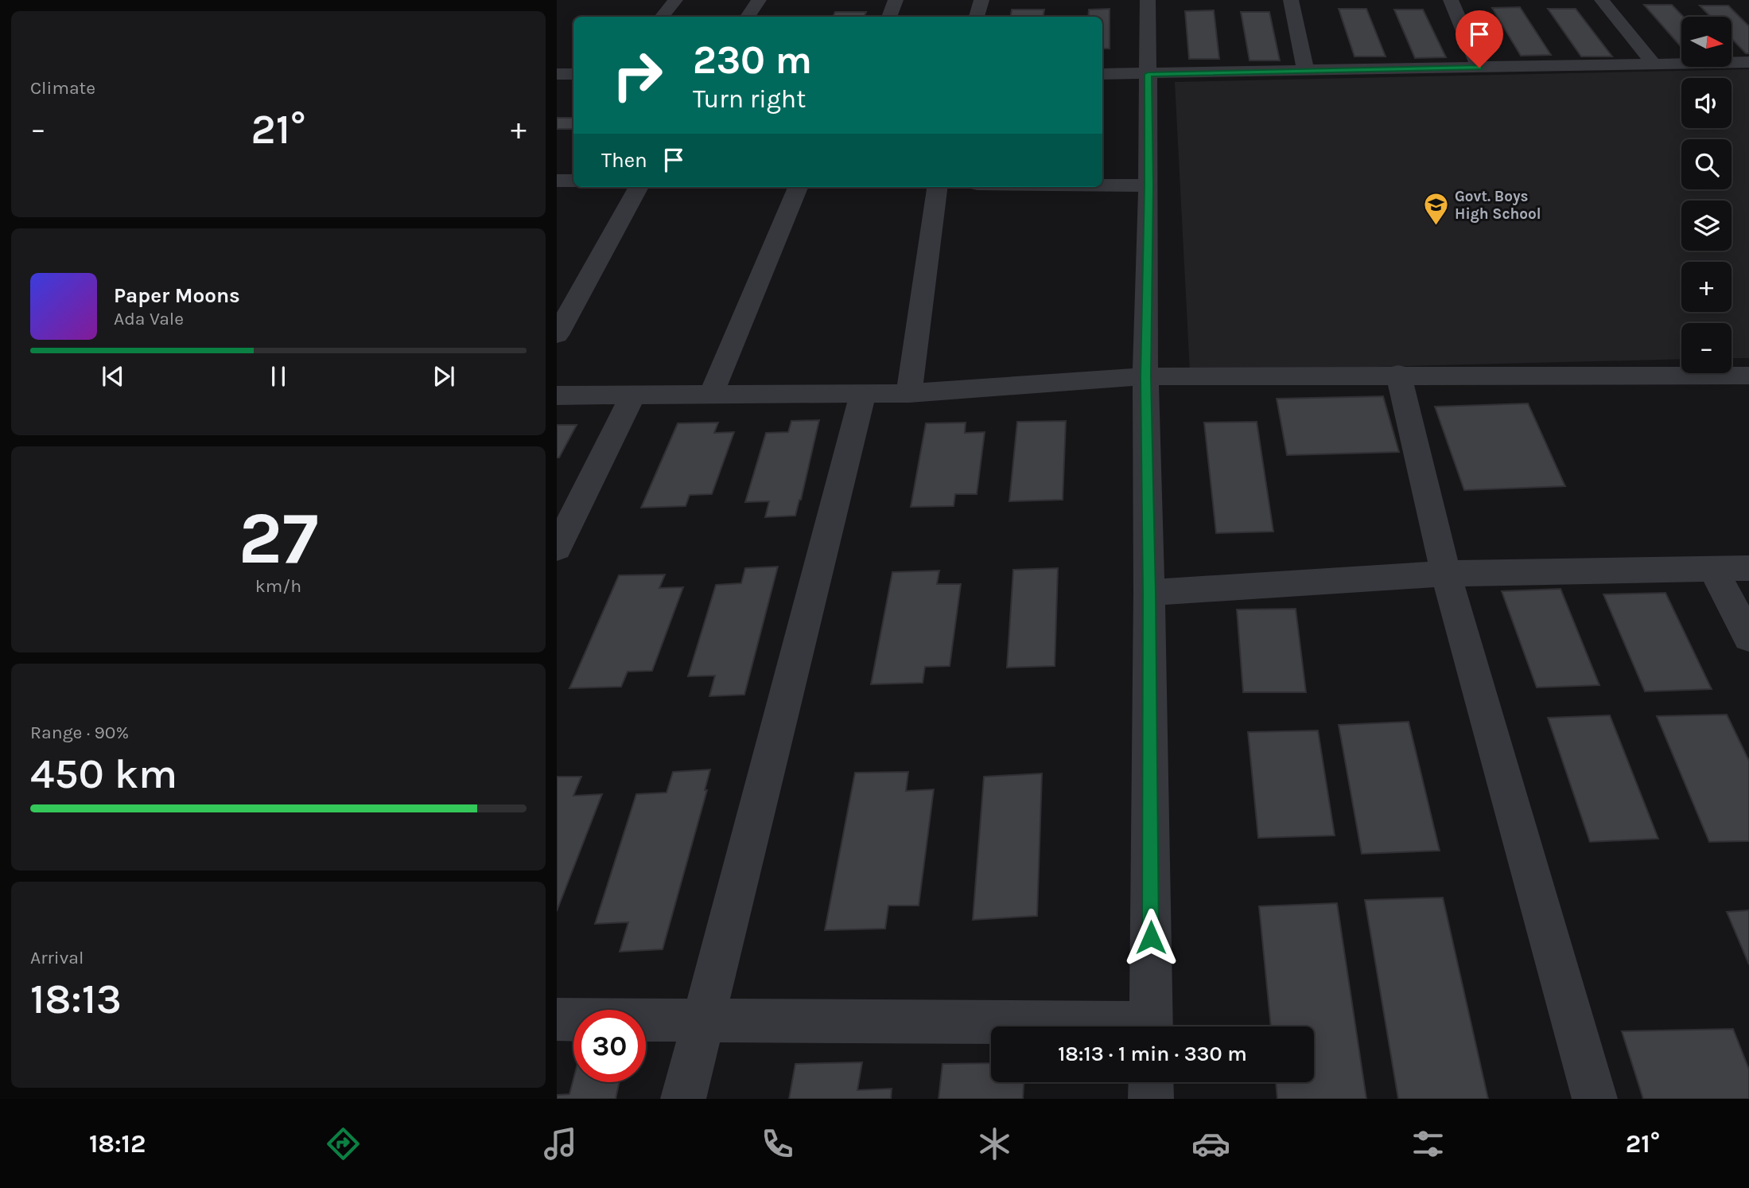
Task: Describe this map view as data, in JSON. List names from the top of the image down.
{
  "places": {
    "school or university": ["Govt. Boys High School"]
  },
  "north": "right",
  "page": {
    "tile": [
      "Climate",
      ["27", "km/h"],
      ["Range · 90%", "450 km"],
      ["Arrival", "18:13"]
    ],
    "map_buttons": ["+", "−"],
    "turn": ["230 m", "Turn right"],
    "heat": ["−", "21°", "+"],
    "then": "Then",
    "song": ["Paper Moons", "Ada Vale"],
    "limit": "30",
    "trip": "18:13 · 1 min · 330 m",
    "tabs": ["18:12", "21°"]
  }
}
